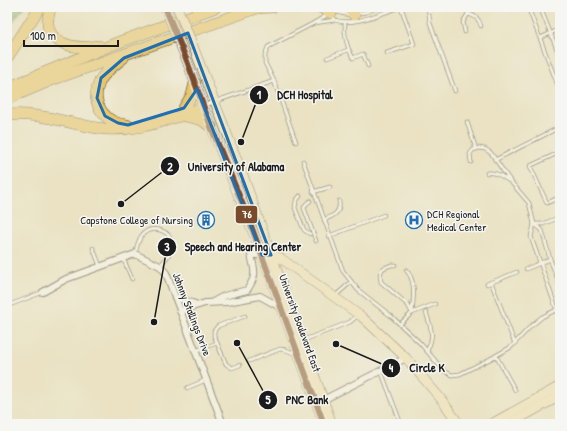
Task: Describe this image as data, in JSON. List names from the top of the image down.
{
  "streets": {
    "main road": ["University Boulevard East"],
    "street": ["Johnny Stallings Drive"]
  },
  "places": {
    "other": [
      "DCH Hospital",
      "University of Alabama",
      "Speech and Hearing Center",
      "PNC Bank",
      "Circle K"
    ],
    "building": ["Capstone College of Nursing"],
    "hospital": ["DCH Regional Medical Center"]
  },
  "lines": ["transit line 76"],
  "scale_bar": "100 m"
}
